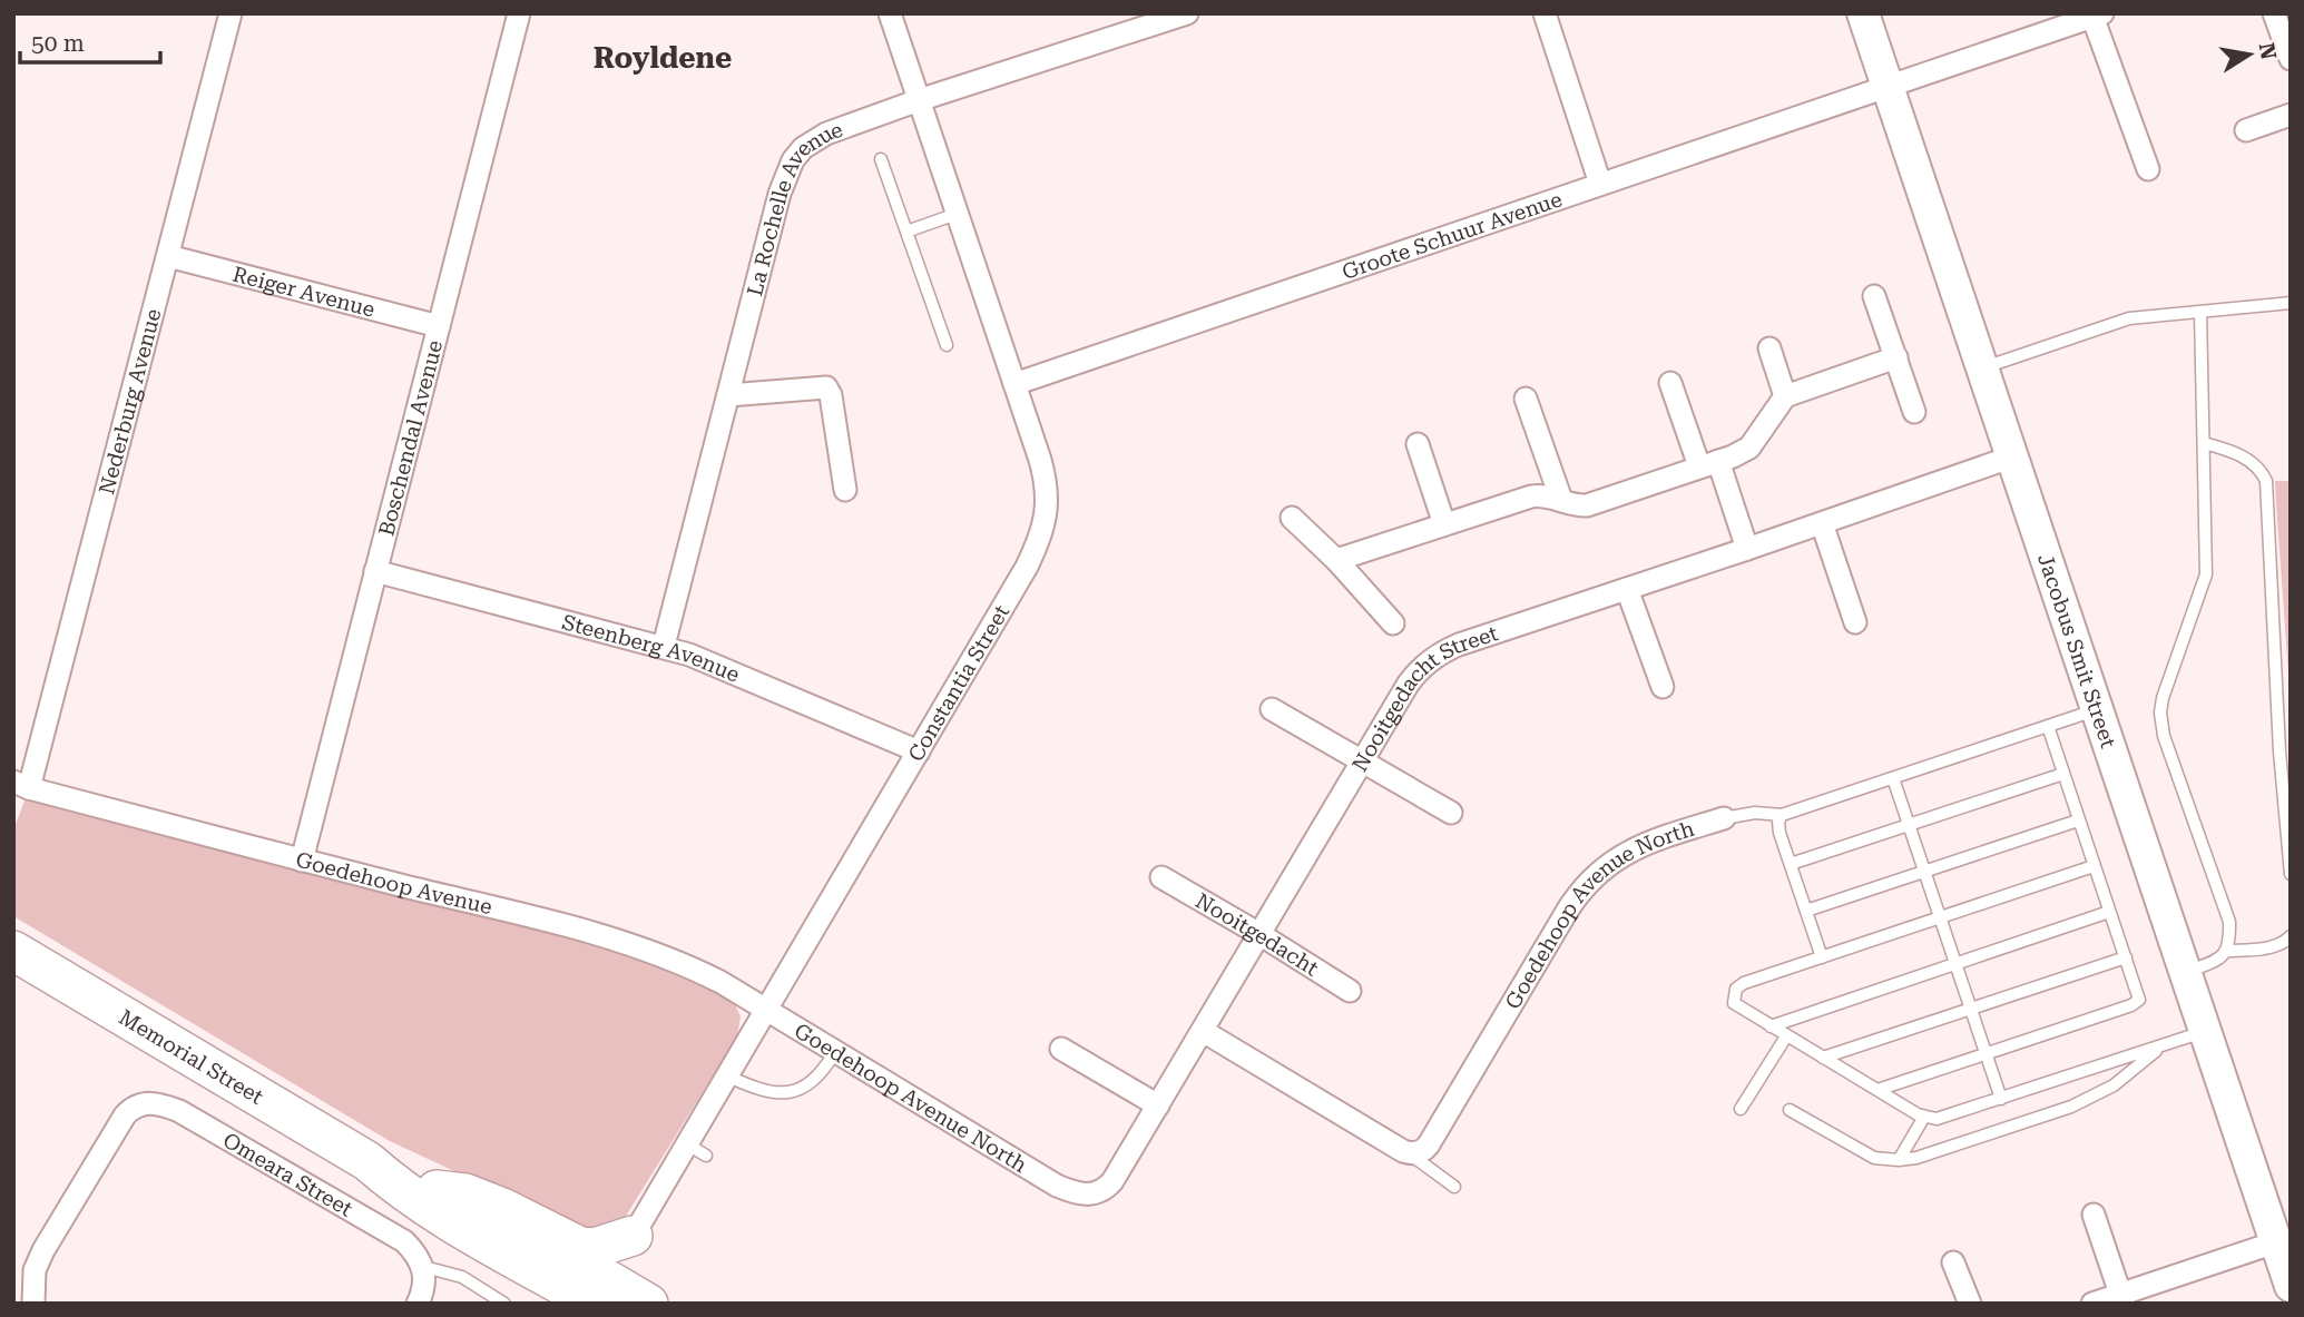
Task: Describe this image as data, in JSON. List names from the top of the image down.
{
  "streets": {
    "highway": ["Memorial Street"],
    "street": [
      "La Rochelle Avenue",
      "Groote Schuur Avenue",
      "Reiger Avenue",
      "Nederburg Avenue",
      "Boschendal Avenue",
      "Steenberg Avenue",
      "Jacobus Smit Street",
      "Constantia Street",
      "Nooitgedacht Street",
      "Goedehoop Avenue",
      "Goedehoop Avenue North",
      "Nooitgedacht",
      "Omeara Street"
    ]
  },
  "crossings": [
    ["La Rochelle Avenue", "Steenberg Avenue"],
    ["La Rochelle Avenue", "Constantia Street"],
    ["Groote Schuur Avenue", "Jacobus Smit Street"],
    ["Groote Schuur Avenue", "Constantia Street"],
    ["Reiger Avenue", "Nederburg Avenue"],
    ["Reiger Avenue", "Boschendal Avenue"],
    ["Nederburg Avenue", "Goedehoop Avenue"],
    ["Boschendal Avenue", "Steenberg Avenue"],
    ["Boschendal Avenue", "Goedehoop Avenue"],
    ["Steenberg Avenue", "Constantia Street"],
    ["Jacobus Smit Street", "Nooitgedacht Street"],
    ["Jacobus Smit Street", "Goedehoop Avenue North"],
    ["Constantia Street", "Goedehoop Avenue"],
    ["Constantia Street", "Goedehoop Avenue North"],
    ["Constantia Street", "Memorial Street"],
    ["Nooitgedacht Street", "Goedehoop Avenue North"],
    ["Nooitgedacht Street", "Nooitgedacht"],
    ["Goedehoop Avenue", "Goedehoop Avenue North"]
  ],
  "districts": ["Royldene"],
  "scale_bar": "50 m",
  "north": "right"
}
